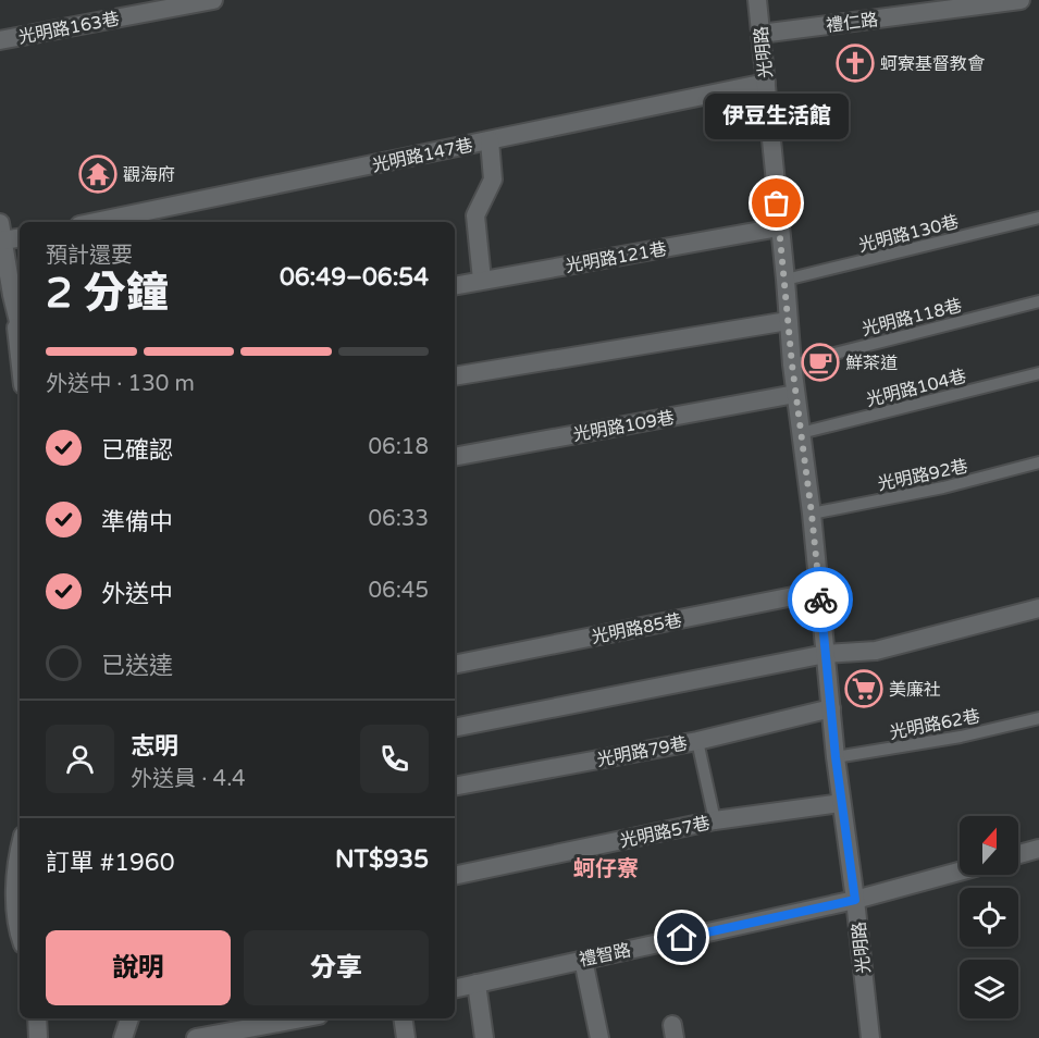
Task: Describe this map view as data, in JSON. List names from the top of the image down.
{
  "streets": {
    "street": [
      "禮仁路",
      "光明路163巷",
      "光明路",
      "光明路147巷",
      "光明路121巷",
      "光明路109巷",
      "光明路85巷",
      "光明路79巷",
      "光明路57巷",
      "禮智路"
    ],
    "lane": [
      "光明路130巷",
      "光明路118巷",
      "光明路104巷",
      "光明路92巷",
      "光明路62巷"
    ]
  },
  "crossings": [
    ["禮仁路", "光明路"],
    ["光明路", "光明路147巷"],
    ["光明路", "光明路130巷"],
    ["光明路", "光明路121巷"],
    ["光明路", "光明路118巷"],
    ["光明路", "光明路104巷"],
    ["光明路", "光明路109巷"],
    ["光明路", "光明路92巷"],
    ["光明路", "光明路85巷"],
    ["光明路", "光明路62巷"],
    ["光明路", "光明路79巷"],
    ["光明路", "光明路57巷"],
    ["光明路", "禮智路"]
  ],
  "districts": ["蚵仔寮"],
  "places": {
    "church": ["蚵寮基督教會"],
    "temple": ["觀海府"],
    "other": ["伊豆生活館"],
    "cafe": ["鮮茶道"],
    "supermarket": ["美廉社"]
  },
  "north": "top",
  "page": {
    "bubble": "伊豆生活館",
    "heading": ["2 分鐘", "預計還要", "06:49–06:54"],
    "panel": [
      "志明",
      "外送員 · 4.4",
      "訂單 #1960",
      "NT$935"
    ],
    "bar": "外送中 · 130 m",
    "list": [
      ["已確認", "06:18"],
      ["準備中", "06:33"],
      ["外送中", "06:45"],
      "已送達"
    ],
    "buttons": ["說明", "分享"]
  }
}
